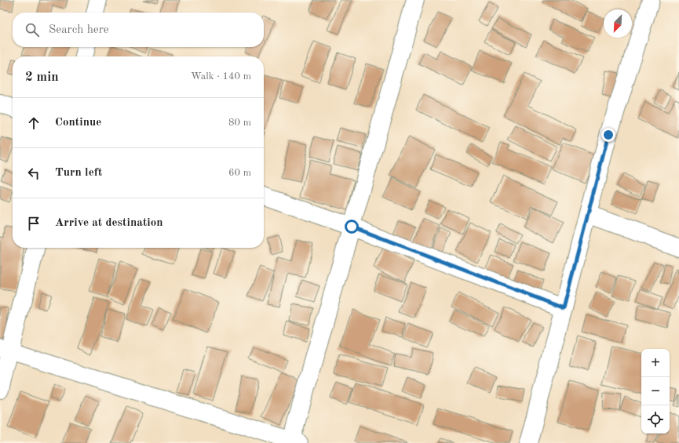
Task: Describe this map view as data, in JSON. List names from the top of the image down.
{
  "north": "bottom left",
  "page": {
    "search": "Search here",
    "heading": ["2 min", "Walk · 140 m"],
    "list": [
      ["Continue", "80 m"],
      ["Turn left", "60 m"],
      "Arrive at destination"
    ],
    "map_buttons": ["+", "−"]
  }
}
